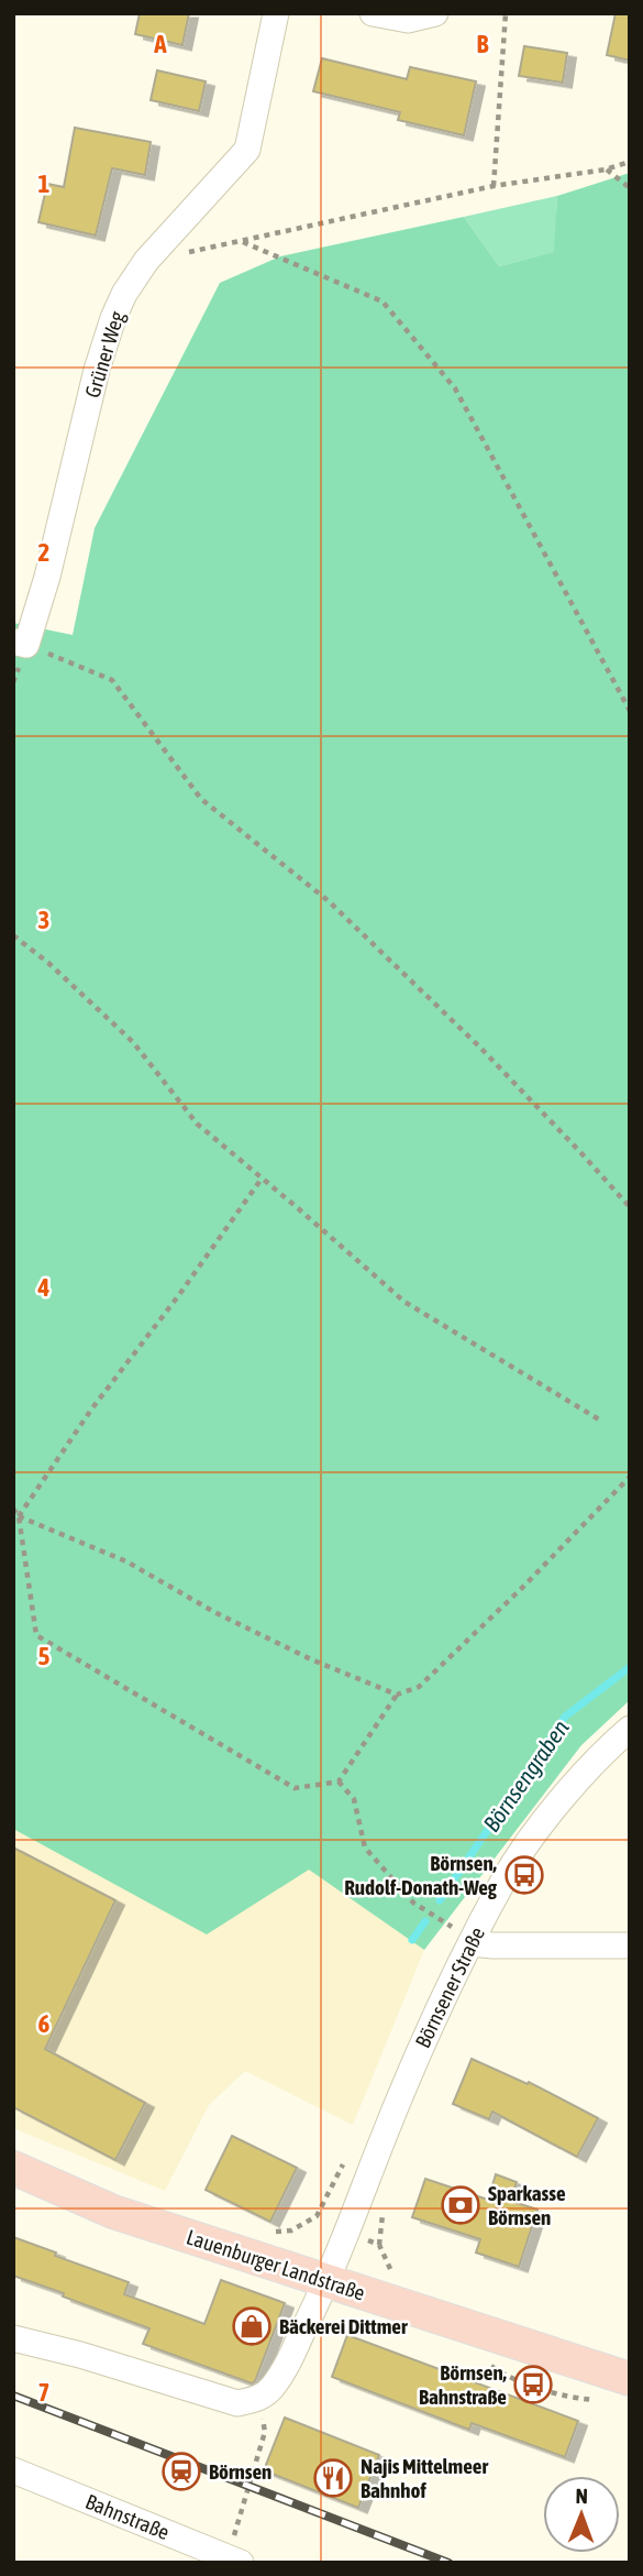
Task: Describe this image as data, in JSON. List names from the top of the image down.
{
  "streets": {
    "main road": ["Lauenburger Landstraße"],
    "street": ["Grüner Weg", "Börnsener Straße", "Bahnstraße"]
  },
  "crossings": [
    ["Börnsener Straße", "Lauenburger Landstraße"]
  ],
  "water": ["Börnsengraben"],
  "places": {
    "bus stop": ["Börnsen, Rudolf-Donath-Weg", "Börnsen, Bahnstraße"],
    "bank": ["Sparkasse Börnsen"],
    "shop": ["Bäckerei Dittmer"],
    "station": ["Börnsen"],
    "restaurant": ["Najis Mittelmeer Bahnhof"]
  },
  "north": "top",
  "grid": {
    "columns": ["A", "B"],
    "rows": [
      "1",
      "2",
      "3",
      "4",
      "5",
      "6",
      "7"
    ]
  }
}
